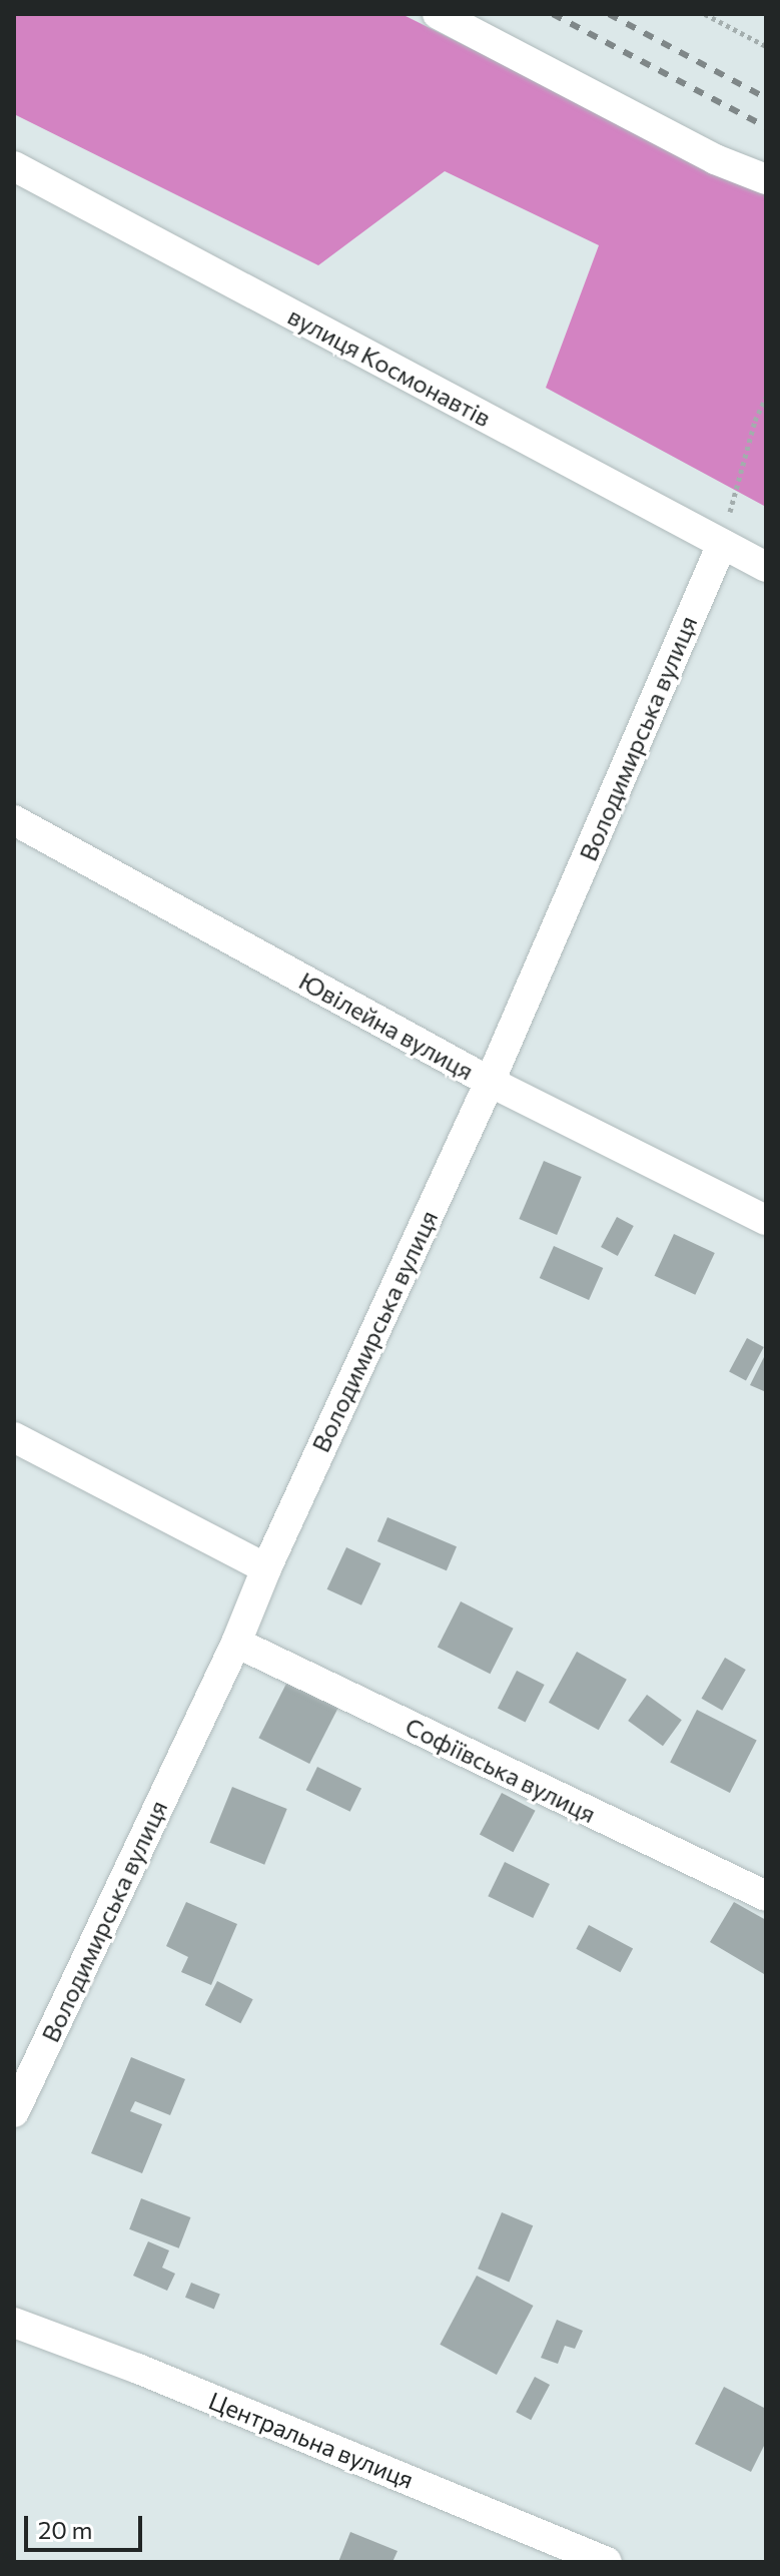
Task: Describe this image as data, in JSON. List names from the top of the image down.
{
  "streets": {
    "street": [
      "вулиця Космонавтів",
      "Володимирська вулиця",
      "Ювілейна вулиця",
      "Софіївська вулиця",
      "Центральна вулиця"
    ]
  },
  "crossings": [
    ["вулиця Космонавтів", "Володимирська вулиця"],
    ["Володимирська вулиця", "Ювілейна вулиця"],
    ["Володимирська вулиця", "Софіївська вулиця"]
  ],
  "scale_bar": "20 m"
}
